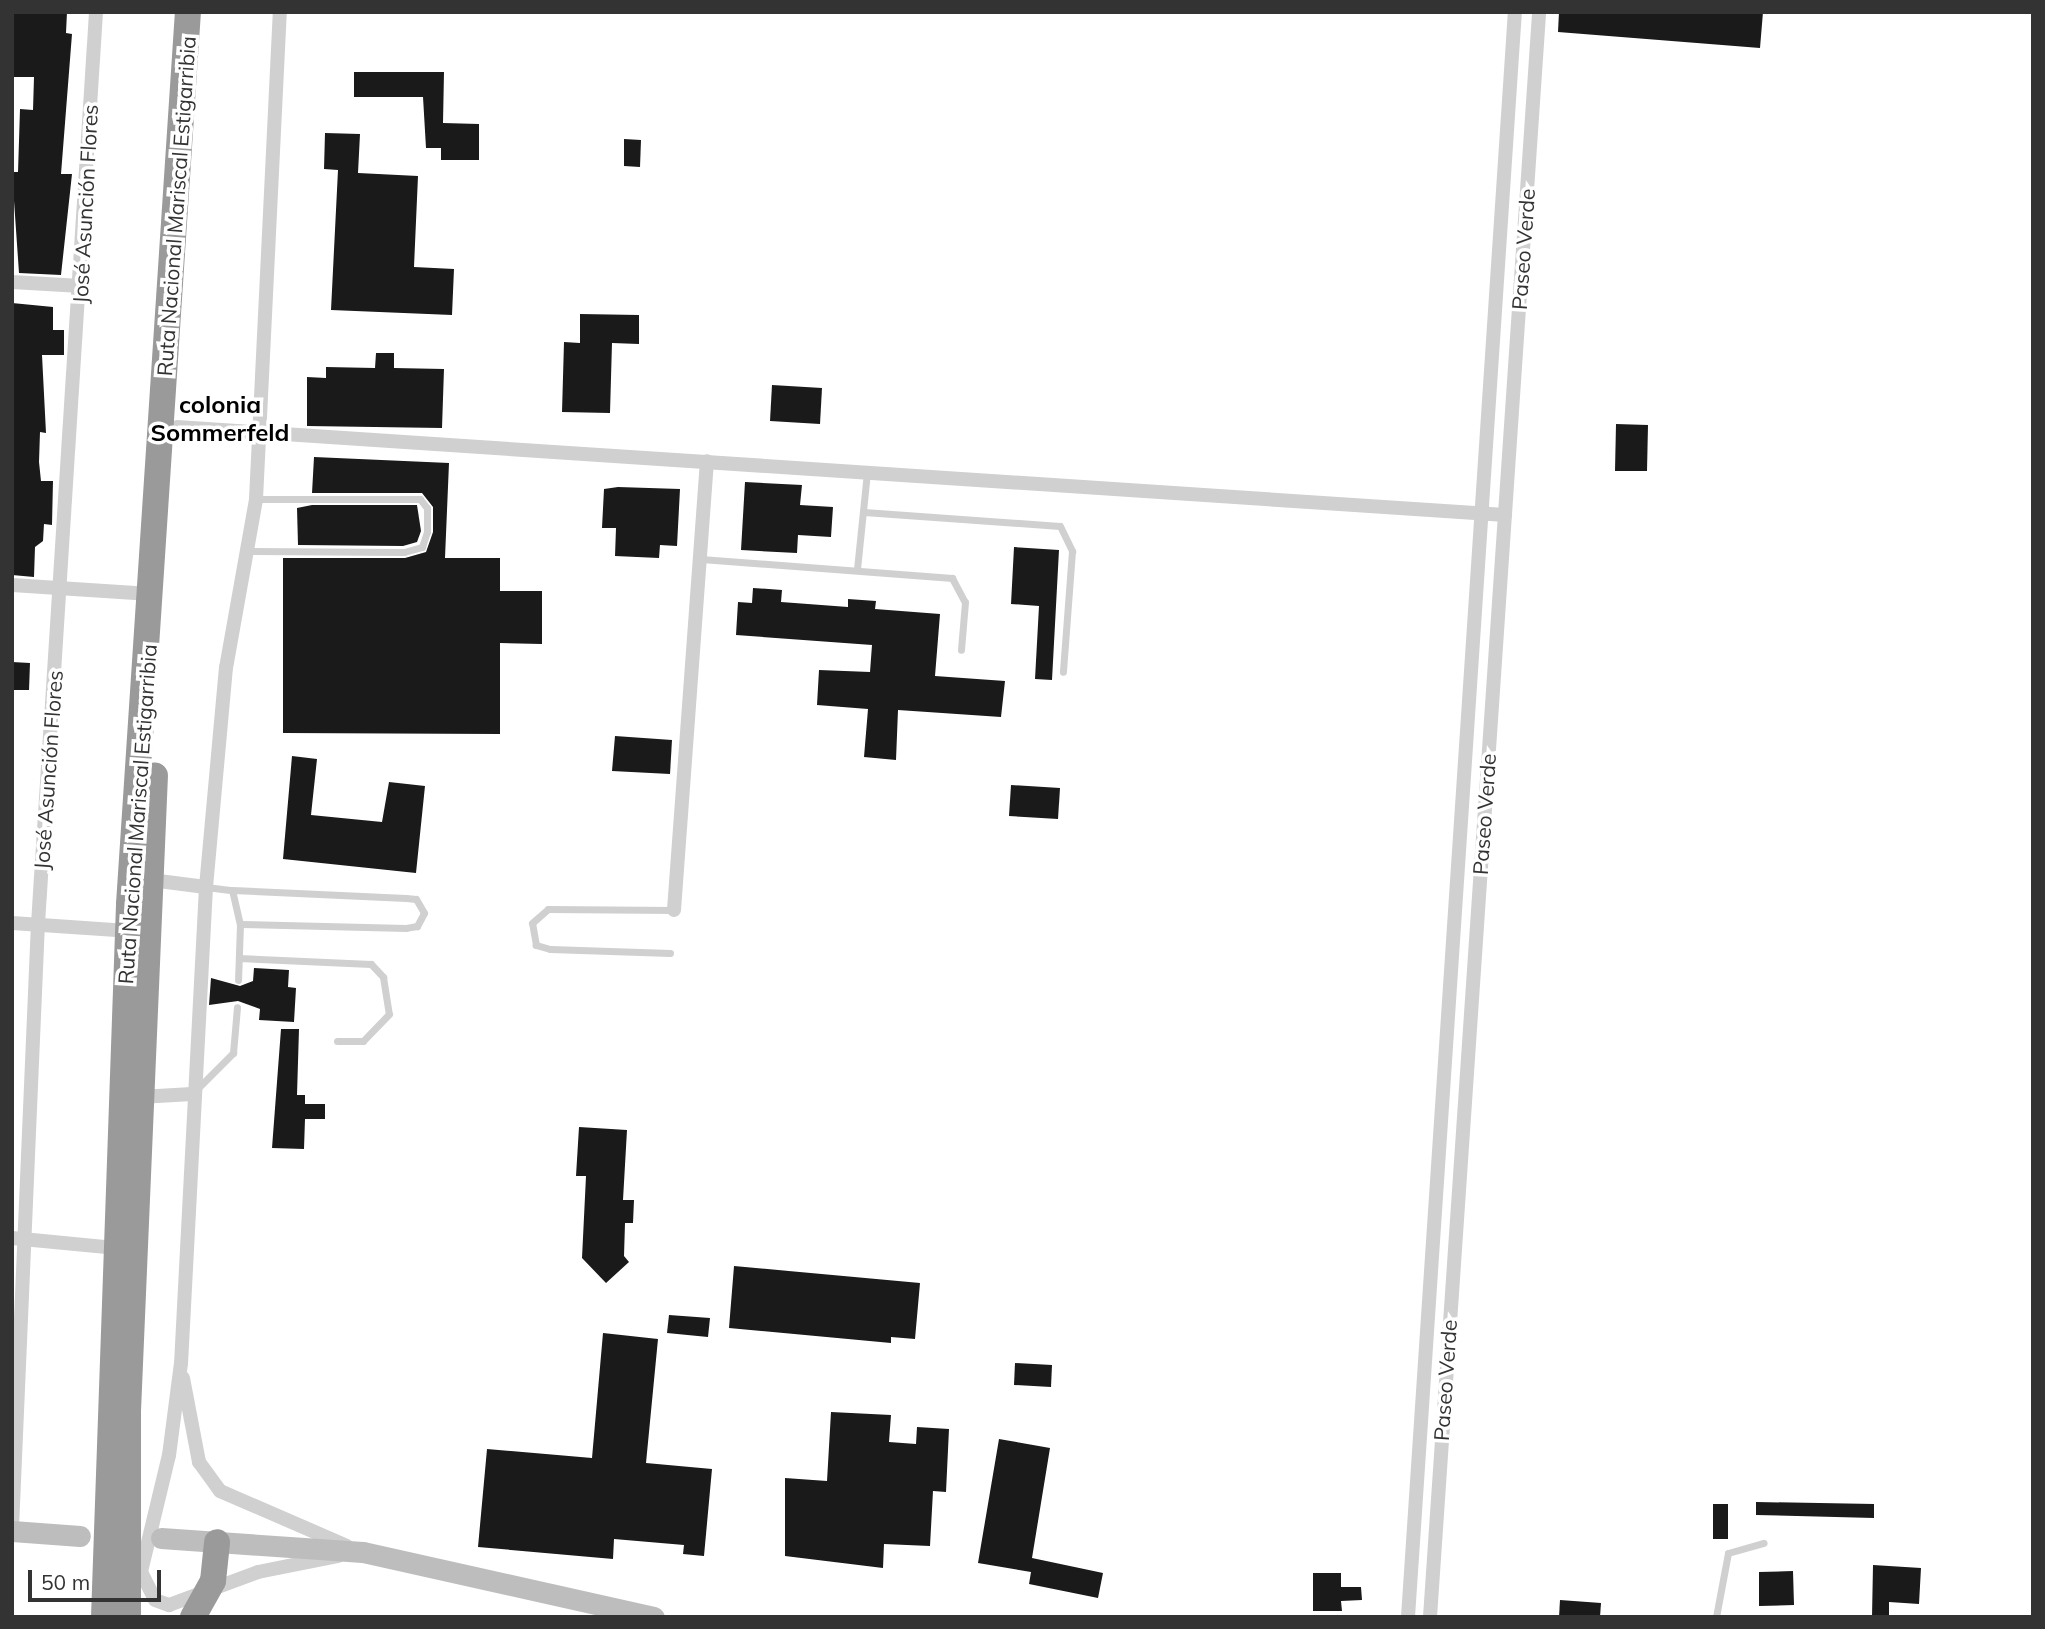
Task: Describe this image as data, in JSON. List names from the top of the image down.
{
  "streets": {
    "highway": ["Ruta Nacional Mariscal Estigarribia"],
    "street": ["José Asunción Flores", "Paseo Verde"]
  },
  "districts": ["colonia Sommerfeld"],
  "scale_bar": "50 m"
}
